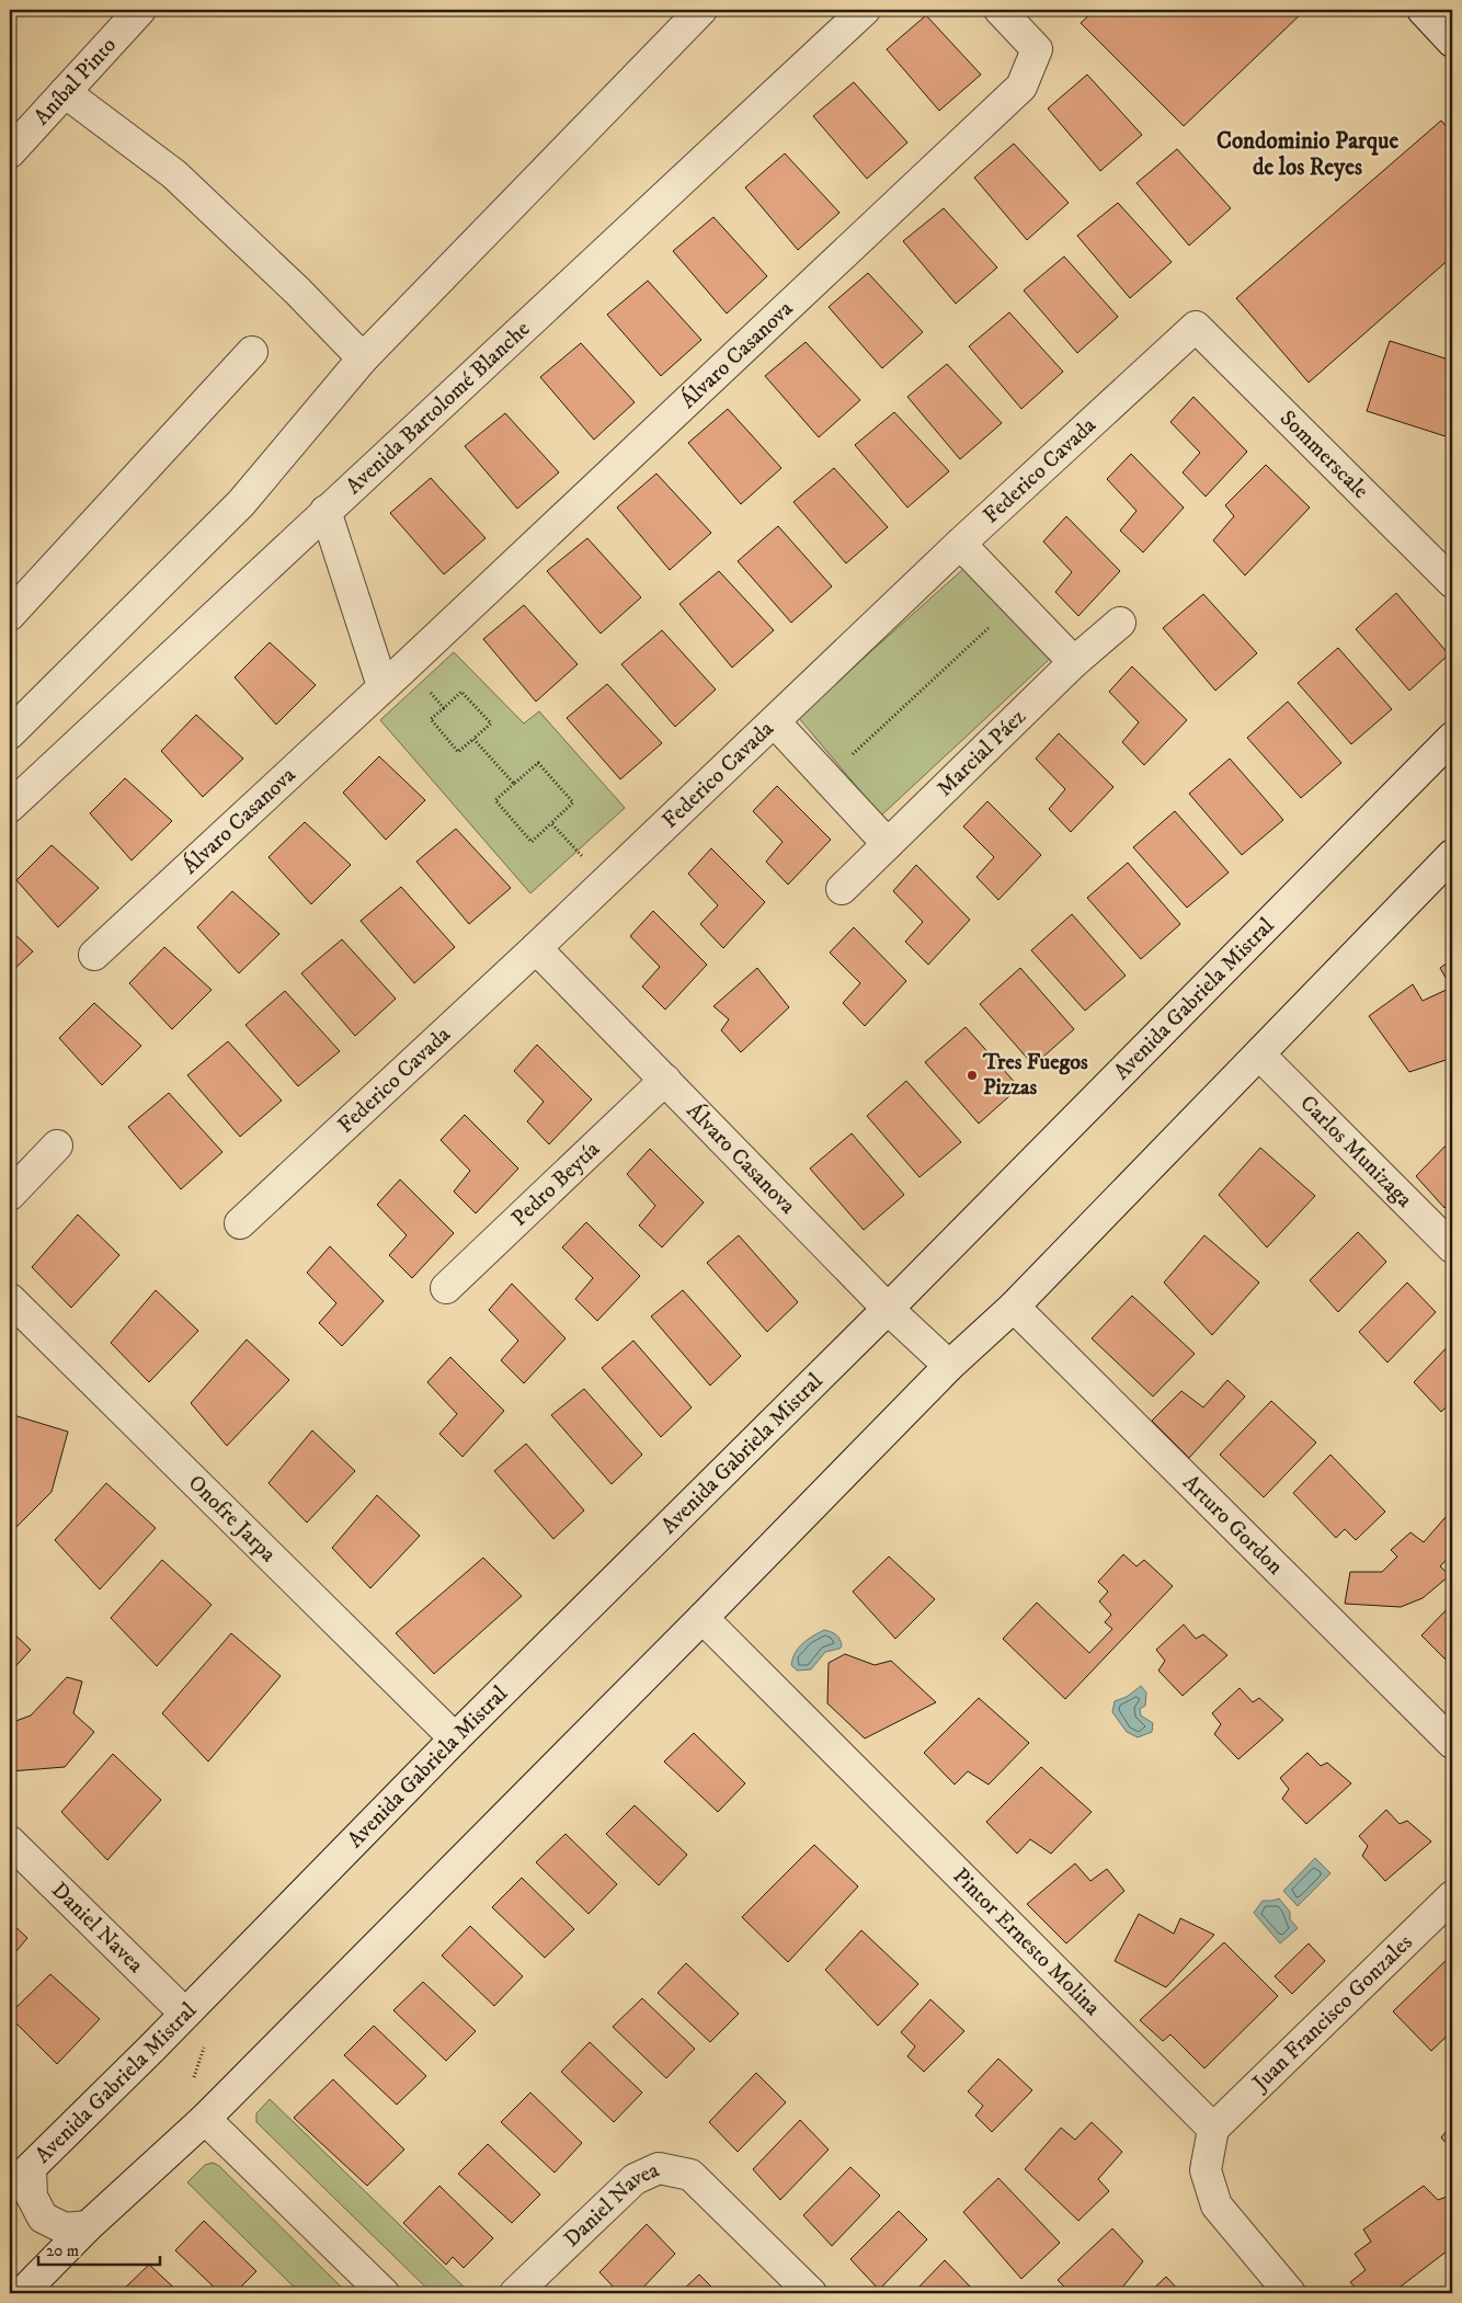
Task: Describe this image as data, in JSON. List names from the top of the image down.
{
  "streets": {
    "street": [
      "Aníbal Pinto",
      "Álvaro Casanova",
      "Avenida Bartolomé Blanche",
      "Sommerscale",
      "Federico Cavada",
      "Marcial Páez",
      "Avenida Gabriela Mistral",
      "Carlos Munizaga",
      "Pedro Beytía",
      "Onofre Jarpa",
      "Arturo Gordon",
      "Daniel Navea",
      "Pintor Ernesto Molina",
      "Juan Francisco Gonzales"
    ]
  },
  "crossings": [
    ["Álvaro Casanova", "Federico Cavada"],
    ["Álvaro Casanova", "Avenida Gabriela Mistral"],
    ["Álvaro Casanova", "Pedro Beytía"],
    ["Sommerscale", "Federico Cavada"],
    ["Avenida Gabriela Mistral", "Onofre Jarpa"],
    ["Avenida Gabriela Mistral", "Daniel Navea"],
    ["Pintor Ernesto Molina", "Juan Francisco Gonzales"]
  ],
  "districts": ["Condominio Parque de los Reyes"],
  "places": ["Tres Fuegos Pizzas"],
  "scale_bar": "20 m"
}
